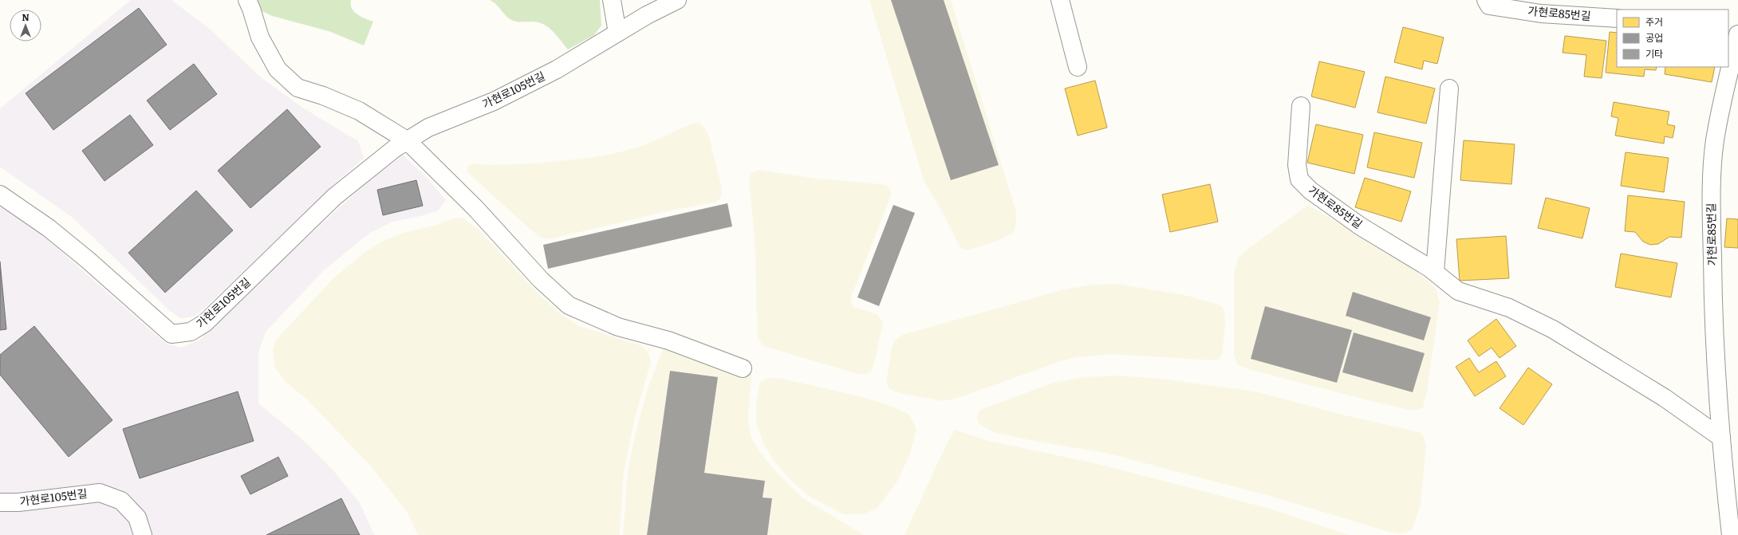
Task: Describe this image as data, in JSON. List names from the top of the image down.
{
  "streets": {
    "lane": ["가현로85번길", "가현로105번길"]
  },
  "legend": ["주거", "공업", "기타"],
  "north": "top"
}
